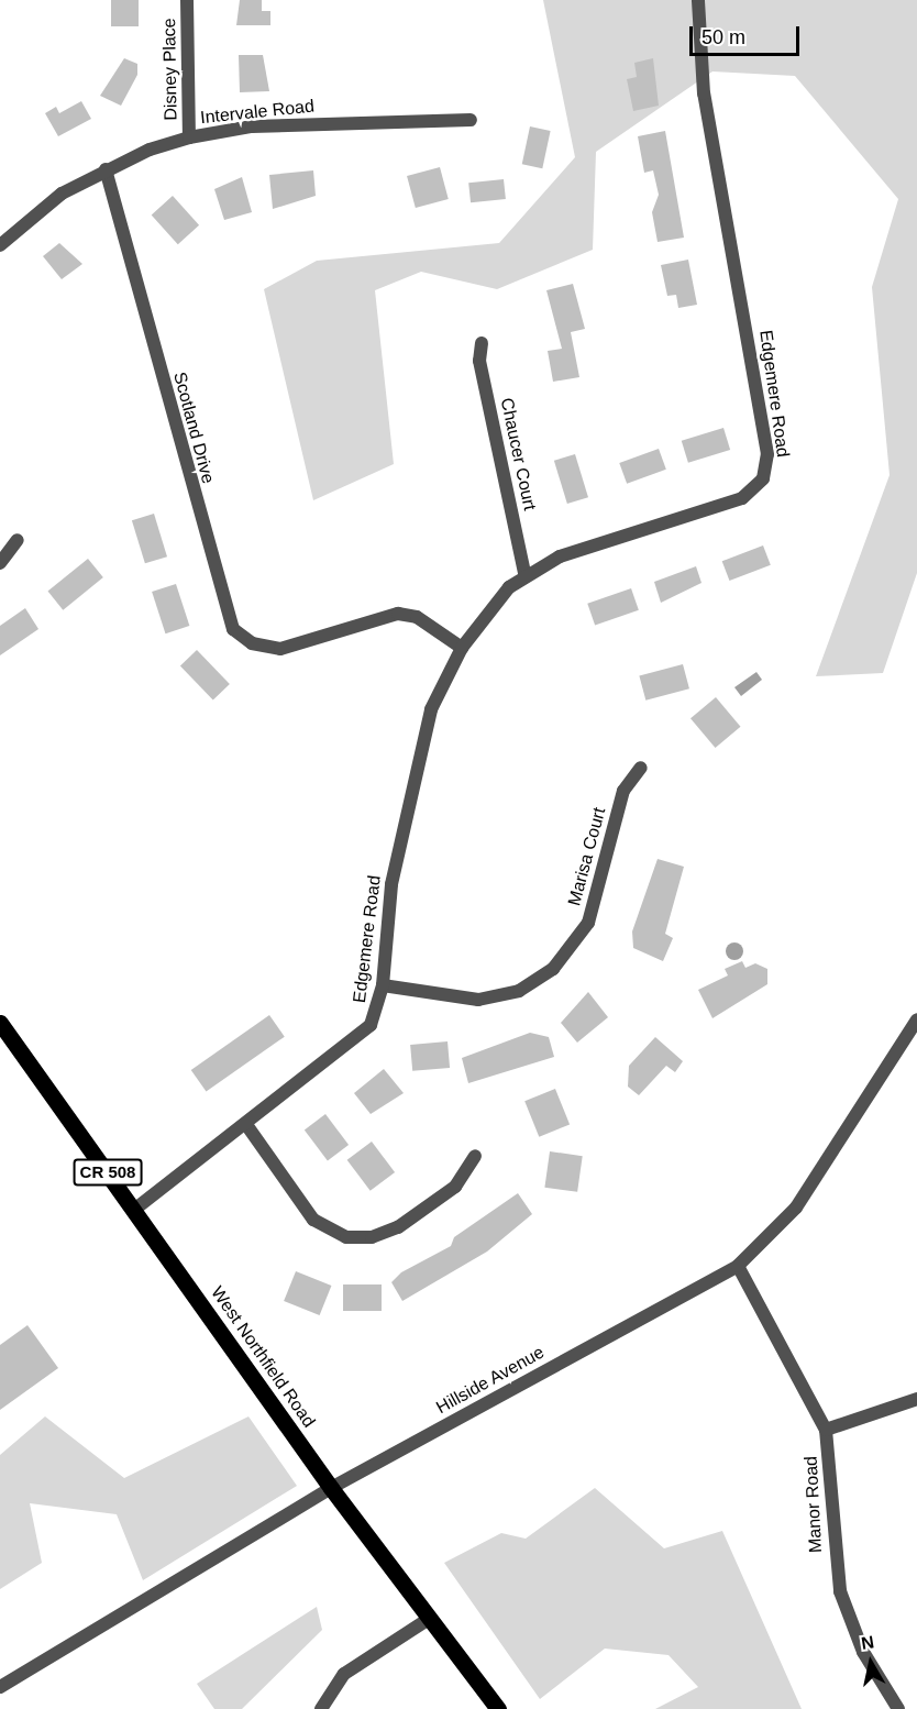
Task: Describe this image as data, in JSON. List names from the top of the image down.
{
  "streets": {
    "main road": ["CR 508", "West Northfield Road"],
    "street": [
      "Disney Place",
      "Intervale Road",
      "Edgemere Road",
      "Scotland Drive",
      "Chaucer Court",
      "Marisa Court",
      "Hillside Avenue",
      "Manor Road"
    ]
  },
  "crossings": [
    ["Disney Place", "Intervale Road"],
    ["Intervale Road", "Scotland Drive"],
    ["Edgemere Road", "Scotland Drive"],
    ["Edgemere Road", "Chaucer Court"],
    ["Edgemere Road", "Marisa Court"],
    ["Edgemere Road", "West Northfield Road"],
    ["West Northfield Road", "Hillside Avenue"],
    ["Hillside Avenue", "Manor Road"]
  ],
  "scale_bar": "50 m",
  "north": "top"
}
